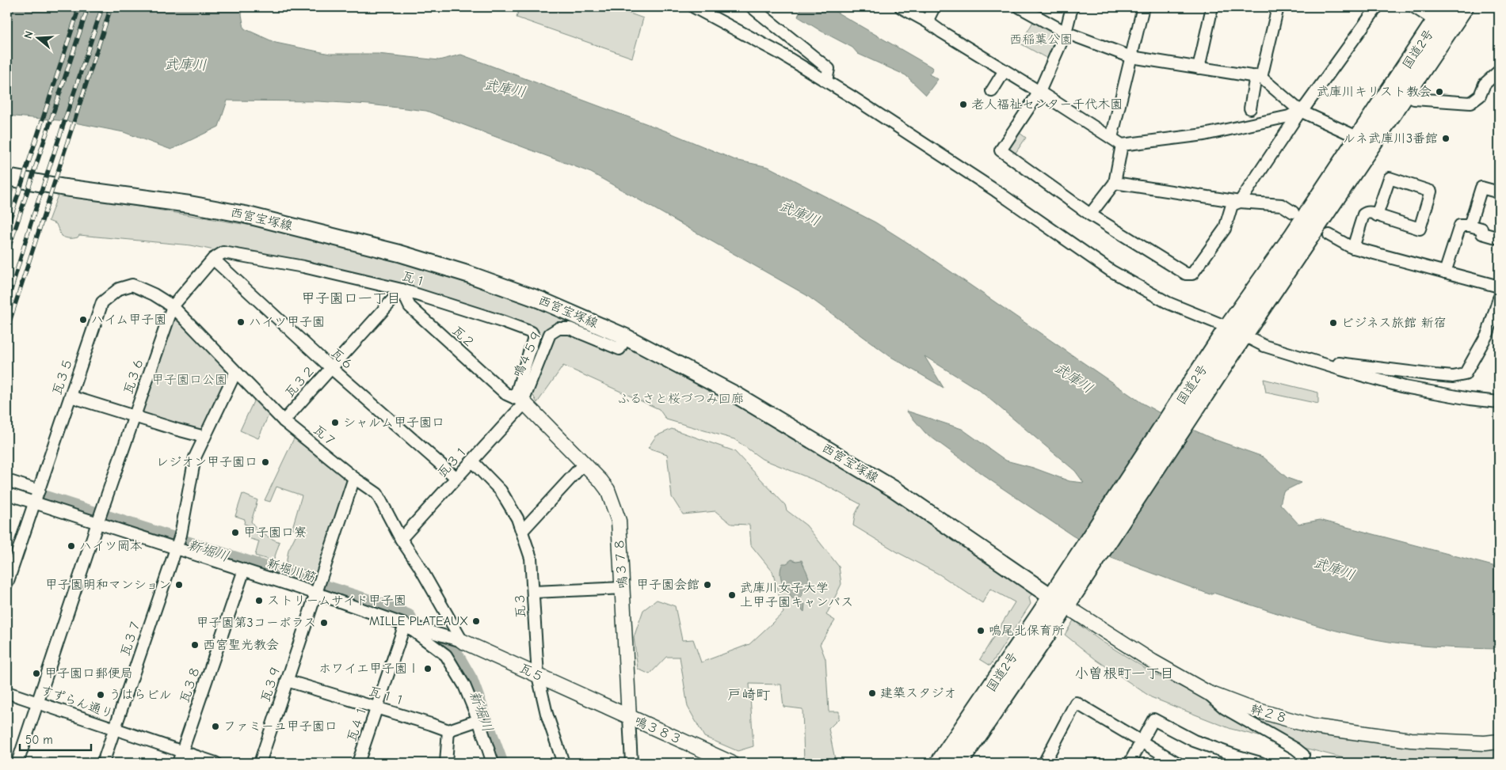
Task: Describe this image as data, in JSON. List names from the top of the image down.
{
  "streets": {
    "highway": ["国道2号"],
    "main road": ["西宮宝塚線"],
    "street": [
      "瓦１",
      "瓦２",
      "鳴４５９",
      "瓦６",
      "瓦３６",
      "瓦３５",
      "瓦３２",
      "瓦７",
      "瓦３１",
      "鳴３７８",
      "新堀川筋",
      "瓦３",
      "瓦３７",
      "瓦５",
      "瓦３９",
      "瓦３８",
      "瓦１１",
      "すずらん通り",
      "幹２８",
      "瓦４１",
      "鳴３８３"
    ]
  },
  "crossings": [
    ["国道2号", "西宮宝塚線"],
    ["国道2号", "幹２８"],
    ["西宮宝塚線", "鳴４５９"],
    ["西宮宝塚線", "幹２８"],
    ["瓦１", "瓦２"],
    ["瓦１", "鳴４５９"],
    ["瓦１", "瓦６"],
    ["瓦１", "瓦３６"],
    ["瓦１", "瓦３２"],
    ["瓦１", "瓦３１"],
    ["瓦１", "鳴３７８"],
    ["瓦２", "鳴４５９"],
    ["瓦２", "瓦３２"],
    ["瓦２", "瓦３１"],
    ["瓦２", "鳴３７８"],
    ["鳴４５９", "瓦３１"],
    ["鳴４５９", "鳴３７８"],
    ["瓦６", "瓦３６"],
    ["瓦６", "瓦３２"],
    ["瓦６", "瓦３１"],
    ["瓦３６", "瓦７"],
    ["瓦３６", "新堀川筋"],
    ["瓦３６", "すずらん通り"],
    ["瓦３５", "瓦７"],
    ["瓦３５", "新堀川筋"],
    ["瓦３２", "瓦７"],
    ["瓦７", "瓦３１"],
    ["瓦７", "瓦３７"],
    ["瓦７", "瓦５"],
    ["瓦７", "瓦３９"],
    ["瓦３１", "鳴３７８"],
    ["瓦３１", "瓦３"],
    ["鳴３７８", "瓦５"],
    ["鳴３７８", "鳴３８３"],
    ["新堀川筋", "瓦３７"],
    ["新堀川筋", "瓦５"],
    ["新堀川筋", "瓦３９"],
    ["新堀川筋", "瓦３８"],
    ["新堀川筋", "瓦４１"],
    ["瓦３", "瓦５"],
    ["瓦３７", "すずらん通り"],
    ["瓦５", "瓦４１"],
    ["瓦５", "鳴３８３"],
    ["瓦３９", "瓦１１"],
    ["瓦３８", "すずらん通り"],
    ["瓦１１", "瓦４１"]
  ],
  "districts": ["甲子園口一丁目", "小曽根町一丁目", "戸崎町"],
  "water": ["武庫川", "新堀川"],
  "parks": ["西稲葉公園", "甲子園口公園", "ふるさと桜づつみ回廊"],
  "places": [
    "武庫川キリスト教会",
    "老人福祉センター千代木園",
    "ルネ武庫川3番館",
    "ハイム甲子園",
    "ハイツ甲子園",
    "ビジネス旅館 新宿",
    "シャルム甲子園口",
    "レジオン甲子園口",
    "甲子園口寮",
    "ハイツ岡本",
    "甲子園明和マンション",
    "甲子園会館",
    "武庫川女子大学 上甲子園キャンパス",
    "ストリームサイド甲子園",
    "MILLE PLATEAUX",
    "甲子園第3コーポラス",
    "鳴尾北保育所",
    "西宮聖光教会",
    "ホワイエ甲子園Ⅰ",
    "甲子園口郵便局",
    "建築スタジオ",
    "うはらビル",
    "ファミーユ甲子園口"
  ],
  "scale_bar": "50 m",
  "north": "left"
}
